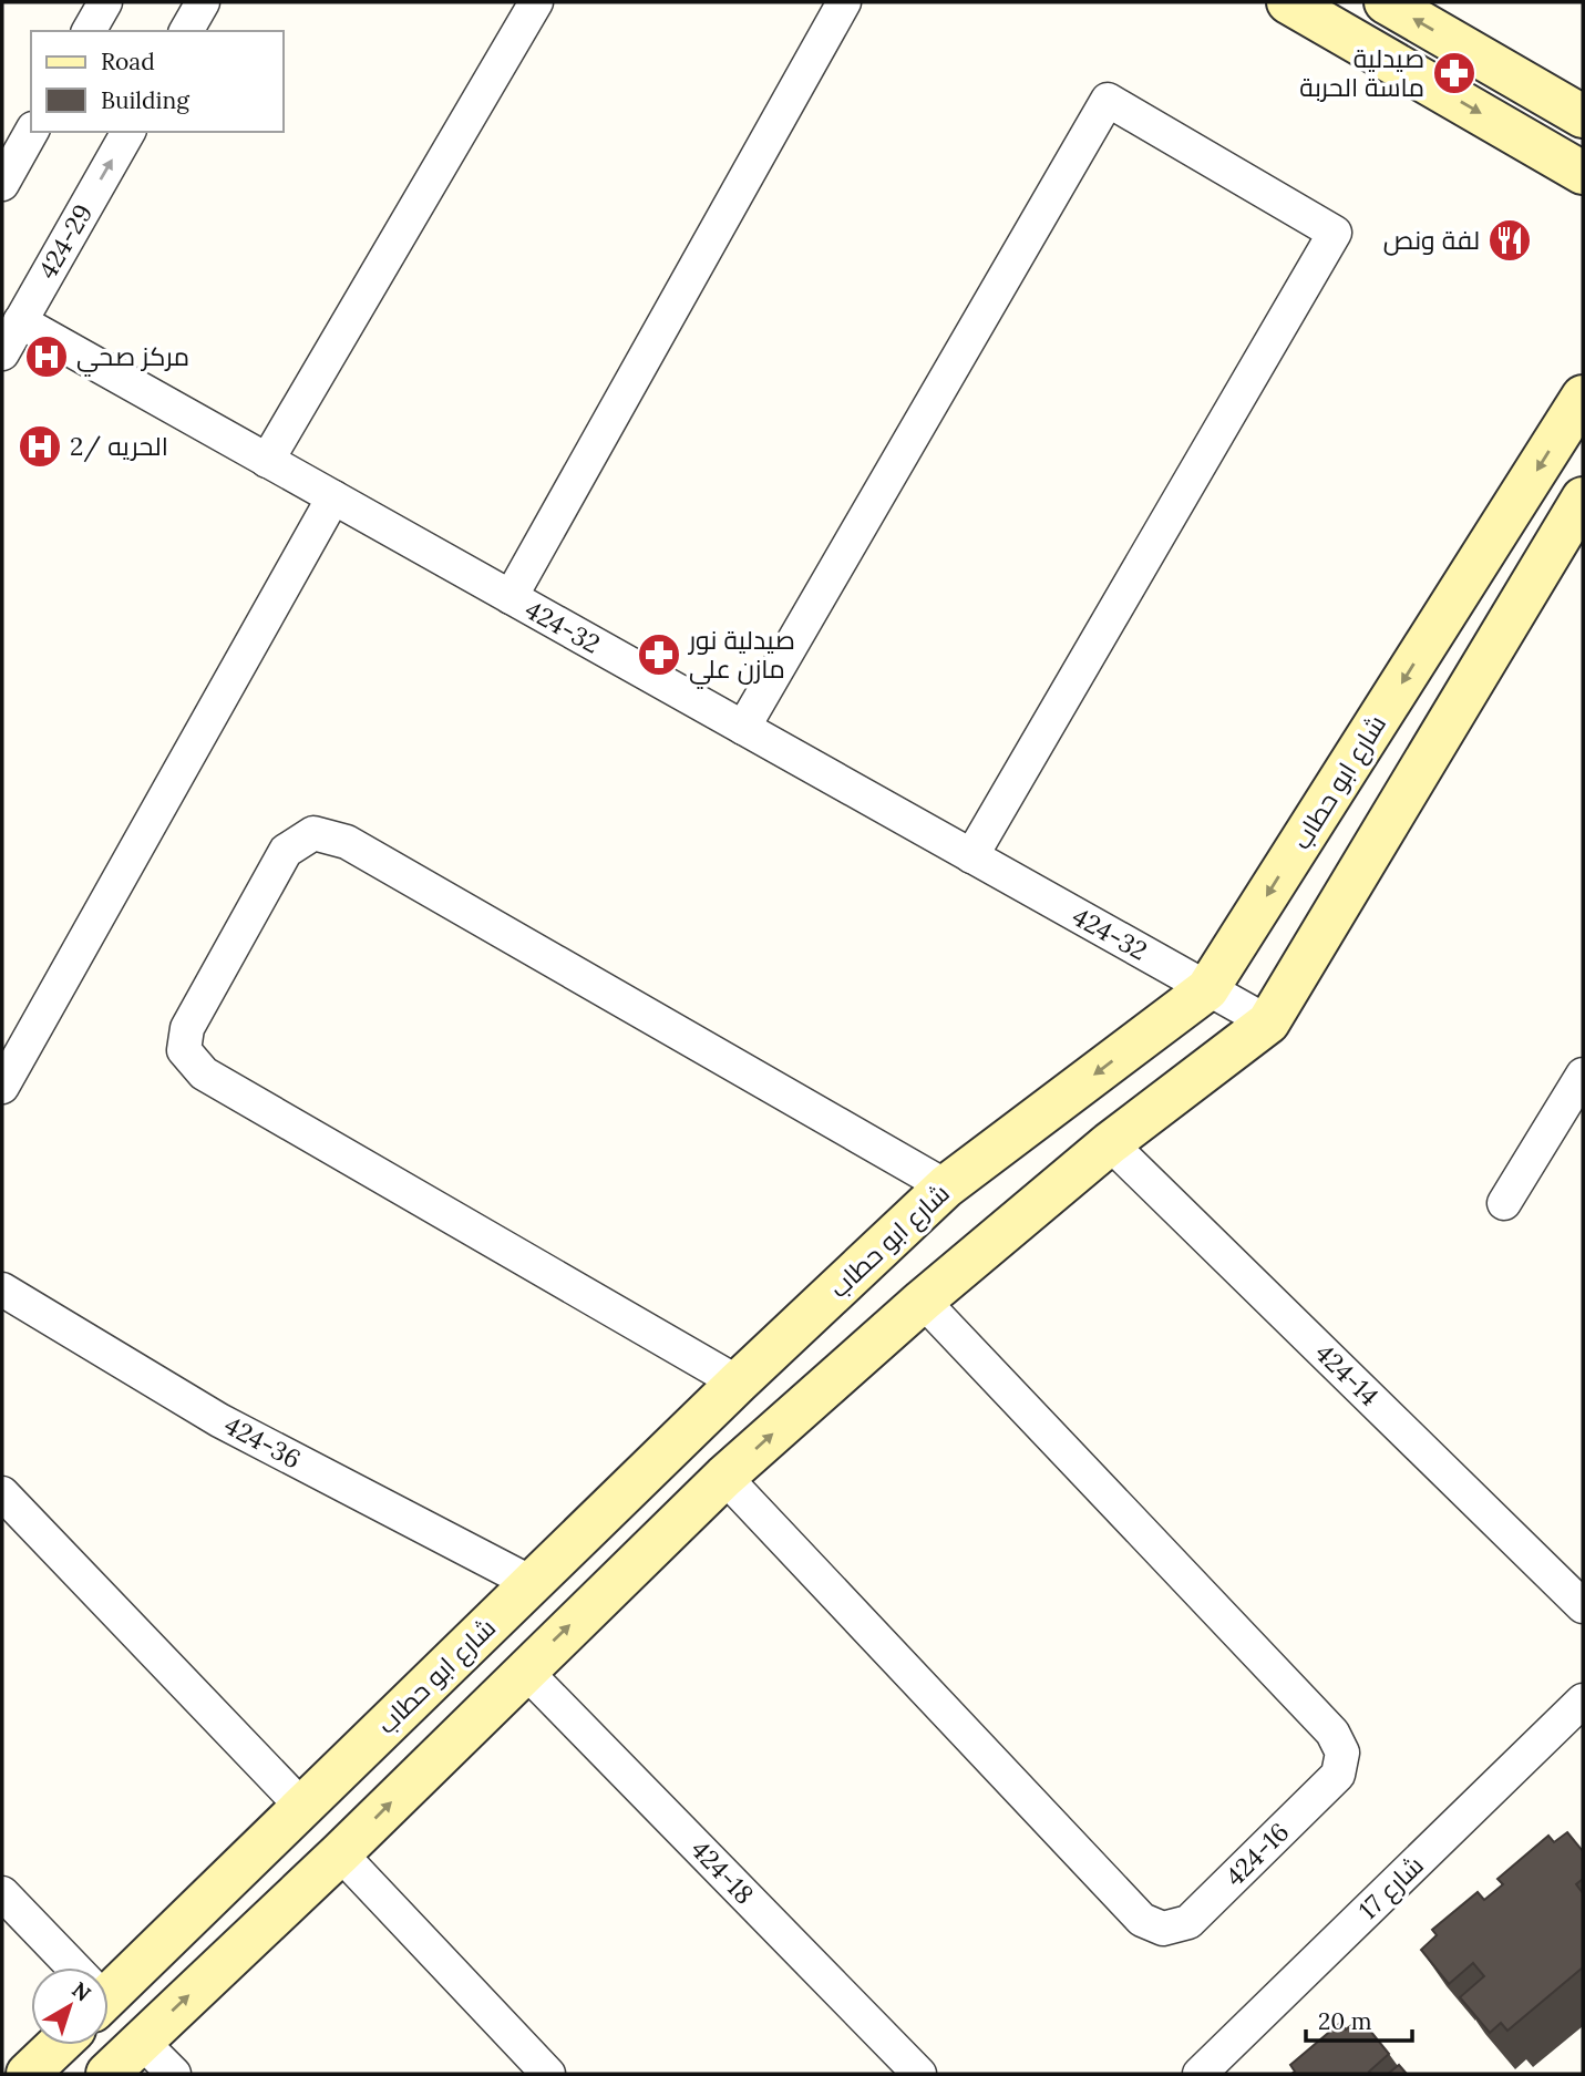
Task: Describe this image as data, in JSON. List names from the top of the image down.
{
  "streets": {
    "street": [
      "424-29",
      "424-32",
      "شارع ابو حطاب",
      "424-14",
      "424-36",
      "424-16",
      "424-18",
      "شارع 17"
    ]
  },
  "crossings": [
    ["424-29", "424-32"],
    ["424-32", "شارع ابو حطاب"],
    ["شارع ابو حطاب", "424-36"]
  ],
  "places": {
    "pharmacy": ["صيدلية ماسة الحربة", "صيدلية نور مازن علي"],
    "restaurant": ["لفة ونص"],
    "hospital": ["مركز صحي", "الحريه /2"]
  },
  "legend": ["Road", "Building"],
  "scale_bar": "20 m",
  "north": "top right"
}
